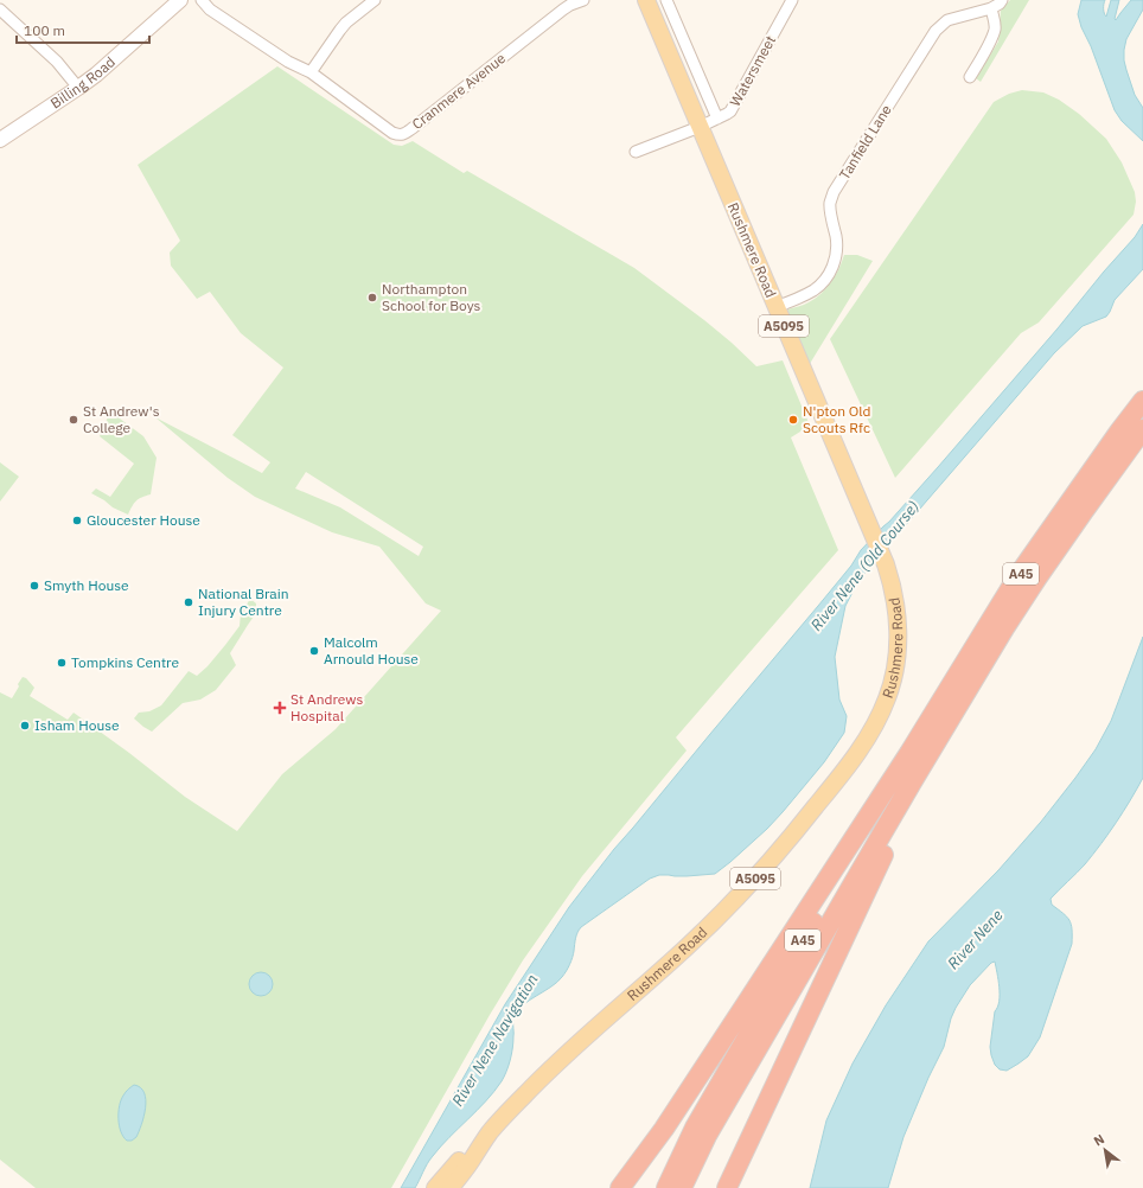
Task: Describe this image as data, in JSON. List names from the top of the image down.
{
  "streets": {
    "highway": ["A45"],
    "main road": ["Rushmere Road", "A5095"],
    "street": [
      "Watersmeet",
      "Billing Road",
      "Cranmere Avenue",
      "Tanfield Lane"
    ]
  },
  "crossings": [
    ["Watersmeet", "Rushmere Road"],
    ["Tanfield Lane", "Rushmere Road"]
  ],
  "water": ["River Nene (Old Course)", "River Nene", "River Nene Navigation"],
  "places": {
    "other": [
      "Northampton School for Boys",
      "St Andrew's College",
      "N'pton Old Scouts Rfc",
      "Gloucester House",
      "Smyth House",
      "National Brain Injury Centre",
      "Malcolm Arnould House",
      "Tompkins Centre",
      "Isham House"
    ],
    "health": ["St Andrews Hospital"]
  },
  "scale_bar": "100 m",
  "north": "top left"
}
